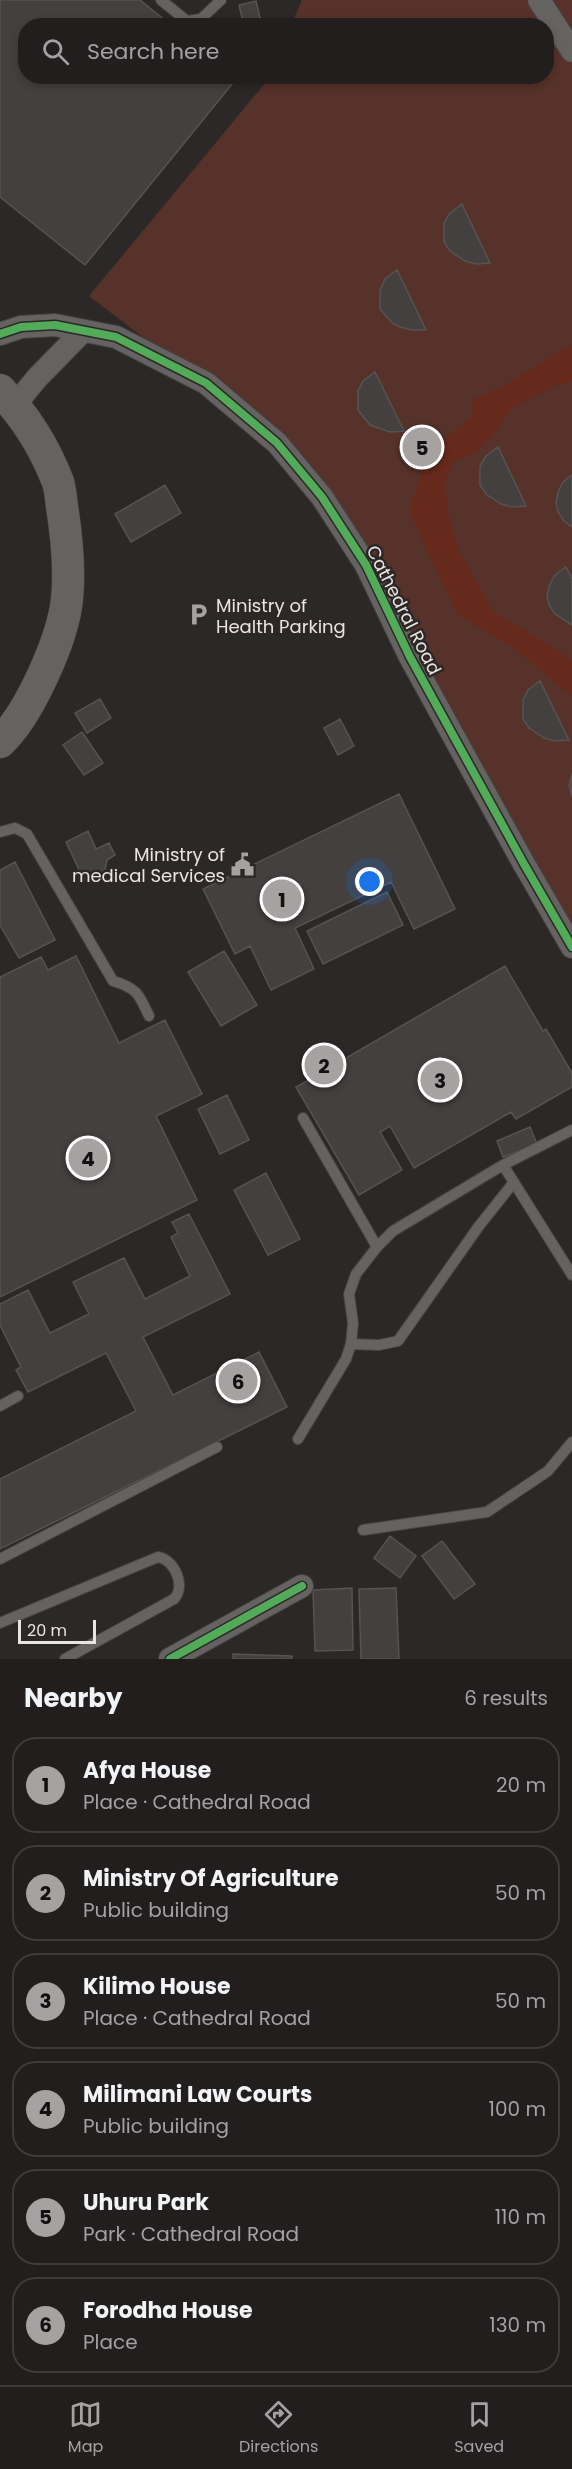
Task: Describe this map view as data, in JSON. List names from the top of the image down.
{
  "streets": {
    "street": ["Cathedral Road"]
  },
  "places": {
    "parking": ["Ministry of Health Parking"],
    "public building": ["Ministry of medical Services"]
  },
  "scale_bar": "20 m",
  "page": {
    "search": "Search here",
    "pins": [
      "5",
      "1",
      "2",
      "3",
      "4",
      "6"
    ],
    "scale": "20 m",
    "heading": ["Nearby", "6 results"],
    "list": [
      {
        "mark": "1",
        "name": "Afya House",
        "note": "Place · Cathedral Road",
        "value": "20 m"
      },
      {
        "mark": "2",
        "name": "Ministry Of Agriculture",
        "note": "Public building",
        "value": "50 m"
      },
      {
        "mark": "3",
        "name": "Kilimo House",
        "note": "Place · Cathedral Road",
        "value": "50 m"
      },
      {
        "mark": "4",
        "name": "Milimani Law Courts",
        "note": "Public building",
        "value": "100 m"
      },
      {
        "mark": "5",
        "name": "Uhuru Park",
        "note": "Park · Cathedral Road",
        "value": "110 m"
      },
      {
        "mark": "6",
        "name": "Forodha House",
        "note": "Place",
        "value": "130 m"
      }
    ],
    "nav": ["Map", "Directions", "Saved"]
  }
}
